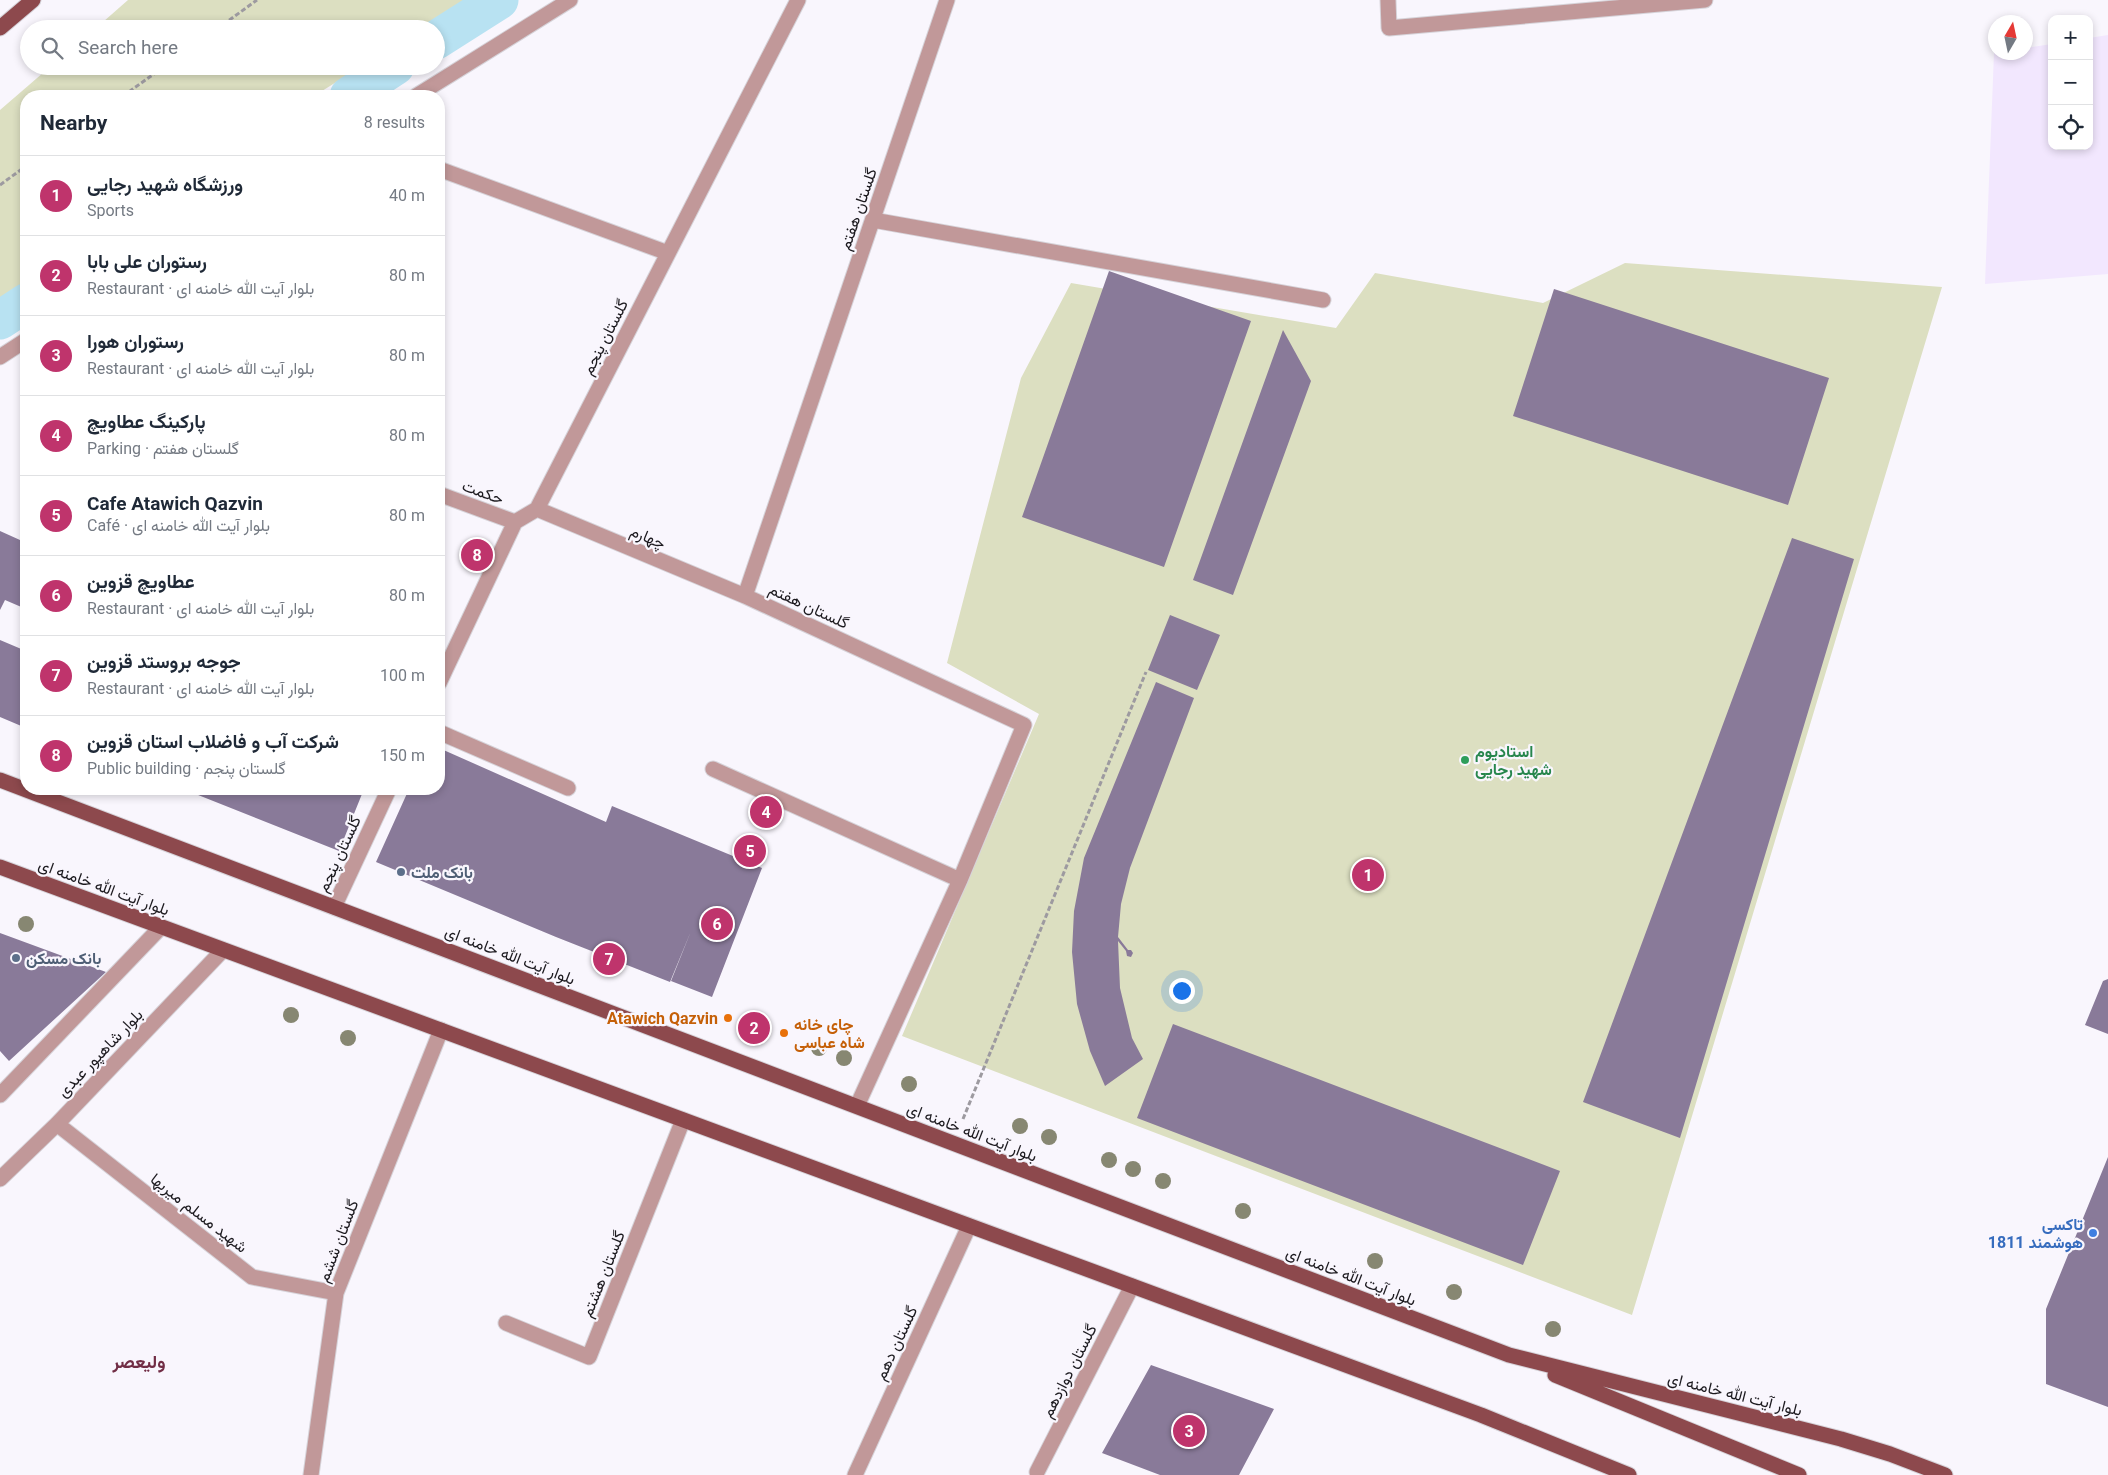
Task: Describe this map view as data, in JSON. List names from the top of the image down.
{
  "streets": {
    "main road": ["بلوار آیت الله خامنه ای"],
    "street": [
      "گلستان هفتم",
      "گلستان پنجم",
      "حکمت",
      "چهارم",
      "بلوار شاهپور عبدی",
      "شهید مسلم میربها",
      "گلستان ششم",
      "گلستان هشتم",
      "گلستان دهم",
      "گلستان دوازدهم"
    ]
  },
  "crossings": [
    ["گلستان هفتم", "چهارم"],
    ["گلستان هفتم", "بلوار آیت الله خامنه ای"],
    ["گلستان پنجم", "چهارم"],
    ["گلستان پنجم", "بلوار آیت الله خامنه ای"],
    ["بلوار آیت الله خامنه ای", "بلوار شاهپور عبدی"],
    ["بلوار آیت الله خامنه ای", "گلستان ششم"],
    ["بلوار آیت الله خامنه ای", "گلستان هشتم"],
    ["بلوار آیت الله خامنه ای", "گلستان دهم"],
    ["بلوار آیت الله خامنه ای", "گلستان دوازدهم"],
    ["بلوار شاهپور عبدی", "شهید مسلم میربها"],
    ["شهید مسلم میربها", "گلستان ششم"]
  ],
  "districts": ["ولیعصر"],
  "places": [
    "استادیوم شهید رجایی",
    "بانک ملت",
    "بانک مسکن",
    "Atawich Qazvin",
    "چای خانه شاه عباسی",
    "تاکسی هوشمند 1811"
  ],
  "north": "top",
  "page": {
    "map_buttons": ["+", "−"],
    "search": "Search here",
    "heading": ["Nearby", "8 results"],
    "list": [
      {
        "mark": "1",
        "name": "ورزشگاه شهید رجایی",
        "note": "Sports",
        "value": "40 m"
      },
      {
        "mark": "2",
        "name": "رستوران علی بابا",
        "note": "Restaurant · بلوار آیت الله خامنه ای",
        "value": "80 m"
      },
      {
        "mark": "3",
        "name": "رستوران هورا",
        "note": "Restaurant · بلوار آیت الله خامنه ای",
        "value": "80 m"
      },
      {
        "mark": "4",
        "name": "پارکینگ عطاویچ",
        "note": "Parking · گلستان هفتم",
        "value": "80 m"
      },
      {
        "mark": "5",
        "name": "Cafe Atawich Qazvin",
        "note": "Café · بلوار آیت الله خامنه ای",
        "value": "80 m"
      },
      {
        "mark": "6",
        "name": "عطاویچ قزوین",
        "note": "Restaurant · بلوار آیت الله خامنه ای",
        "value": "80 m"
      },
      {
        "mark": "7",
        "name": "جوجه بروستد قزوین",
        "note": "Restaurant · بلوار آیت الله خامنه ای",
        "value": "100 m"
      },
      {
        "mark": "8",
        "name": "شرکت آب و فاضلاب استان قزوین",
        "note": "Public building · گلستان پنجم",
        "value": "150 m"
      }
    ],
    "pins": [
      "8",
      "4",
      "5",
      "1",
      "6",
      "7",
      "2",
      "3"
    ]
  }
}
